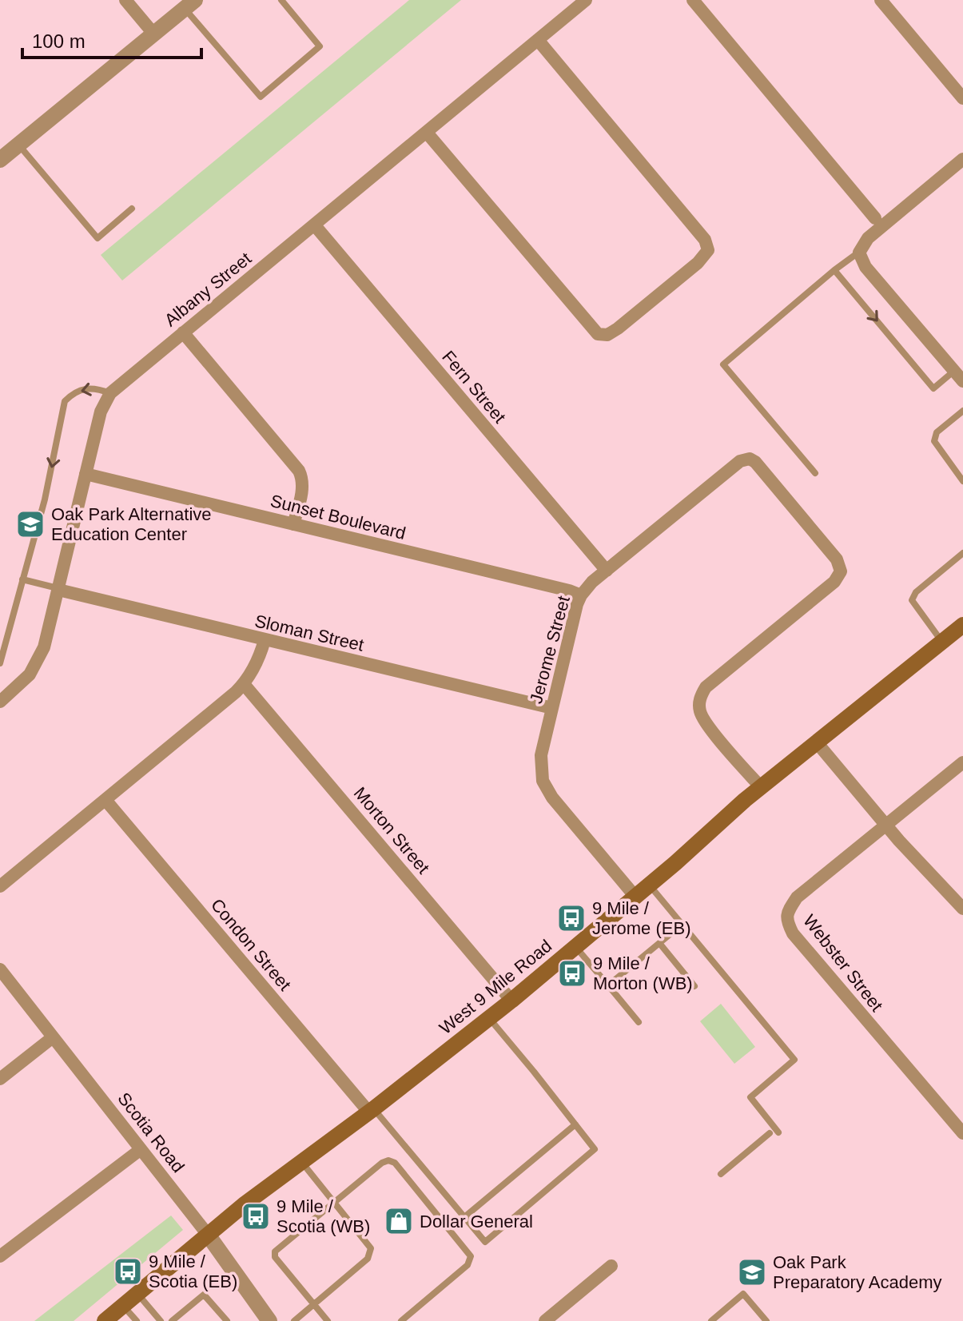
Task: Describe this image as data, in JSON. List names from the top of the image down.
{
  "streets": {
    "main road": ["West 9 Mile Road"],
    "street": [
      "Albany Street",
      "Fern Street",
      "Sunset Boulevard",
      "Sloman Street",
      "Jerome Street",
      "Morton Street",
      "Condon Street",
      "Webster Street",
      "Scotia Road"
    ]
  },
  "crossings": [
    ["Albany Street", "Fern Street"],
    ["Albany Street", "Sunset Boulevard"],
    ["Albany Street", "Sloman Street"],
    ["Fern Street", "Jerome Street"],
    ["Sunset Boulevard", "Jerome Street"],
    ["Sloman Street", "Jerome Street"],
    ["Jerome Street", "West 9 Mile Road"],
    ["Morton Street", "West 9 Mile Road"],
    ["Condon Street", "West 9 Mile Road"],
    ["West 9 Mile Road", "Scotia Road"]
  ],
  "places": {
    "school or university": ["Oak Park Alternative Education Center", "Oak Park Preparatory Academy"],
    "bus stop": [
      "9 Mile / Jerome (EB)",
      "9 Mile / Morton (WB)",
      "9 Mile / Scotia (WB)",
      "9 Mile / Scotia (EB)"
    ],
    "shop": ["Dollar General"]
  },
  "scale_bar": "100 m"
}
